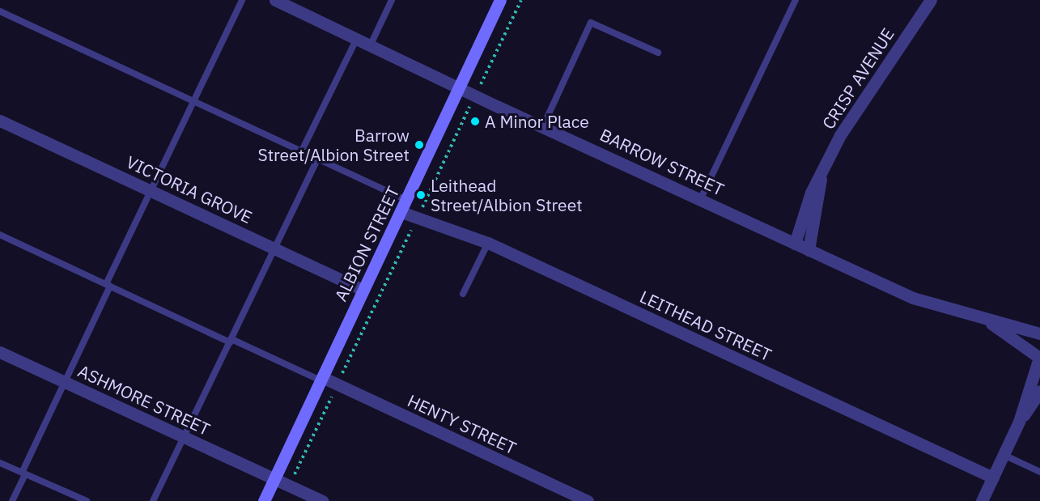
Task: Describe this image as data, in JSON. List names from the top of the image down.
{
  "streets": {
    "street": [
      "CRISP AVENUE",
      "BARROW STREET",
      "VICTORIA GROVE",
      "ALBION STREET",
      "LEITHEAD STREET",
      "ASHMORE STREET",
      "HENTY STREET"
    ]
  },
  "crossings": [
    ["CRISP AVENUE", "BARROW STREET"],
    ["BARROW STREET", "ALBION STREET"],
    ["VICTORIA GROVE", "ALBION STREET"],
    ["ALBION STREET", "LEITHEAD STREET"],
    ["ALBION STREET", "ASHMORE STREET"],
    ["ALBION STREET", "HENTY STREET"]
  ],
  "places": ["A Minor Place", "Barrow Street/Albion Street", "Leithead Street/Albion Street"]
}
